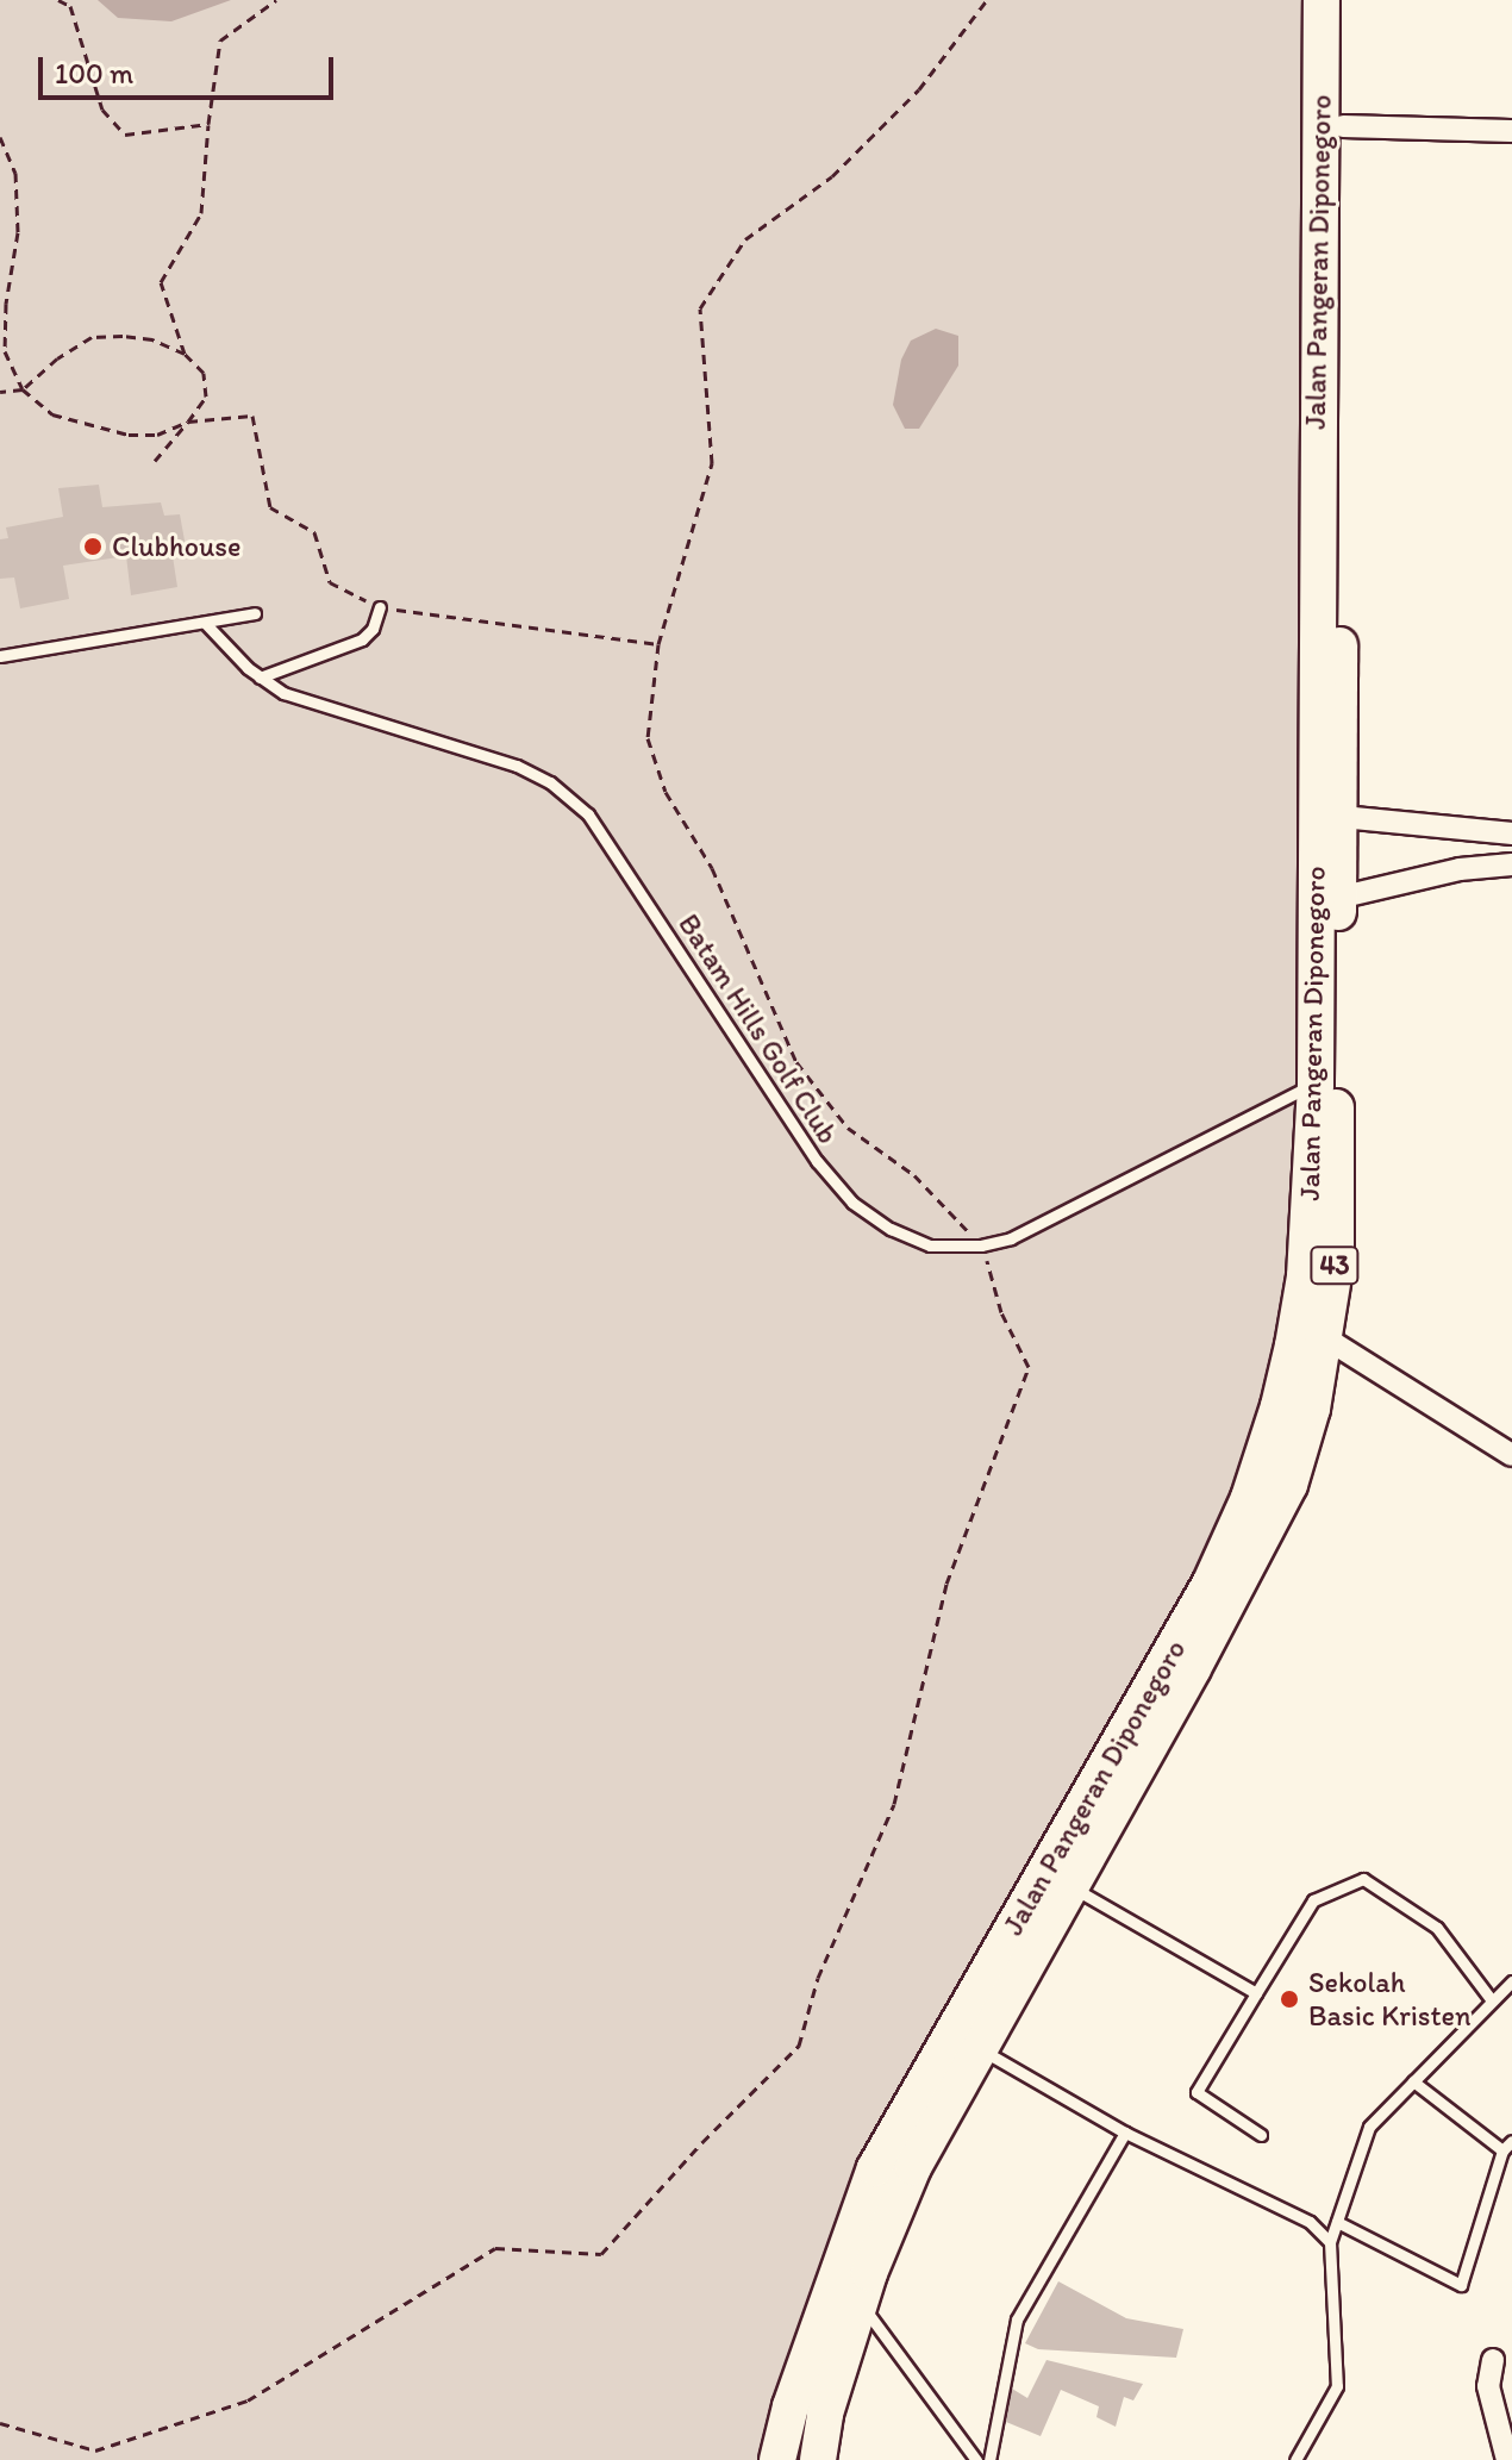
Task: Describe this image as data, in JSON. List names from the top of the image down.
{
  "streets": {
    "highway": ["Jalan Pangeran Diponegoro", "43"],
    "lane": ["Batam Hills Golf Club"]
  },
  "crossings": [
    ["Jalan Pangeran Diponegoro", "Batam Hills Golf Club"]
  ],
  "places": ["Clubhouse", "Sekolah Basic Kristen"],
  "scale_bar": "100 m"
}
